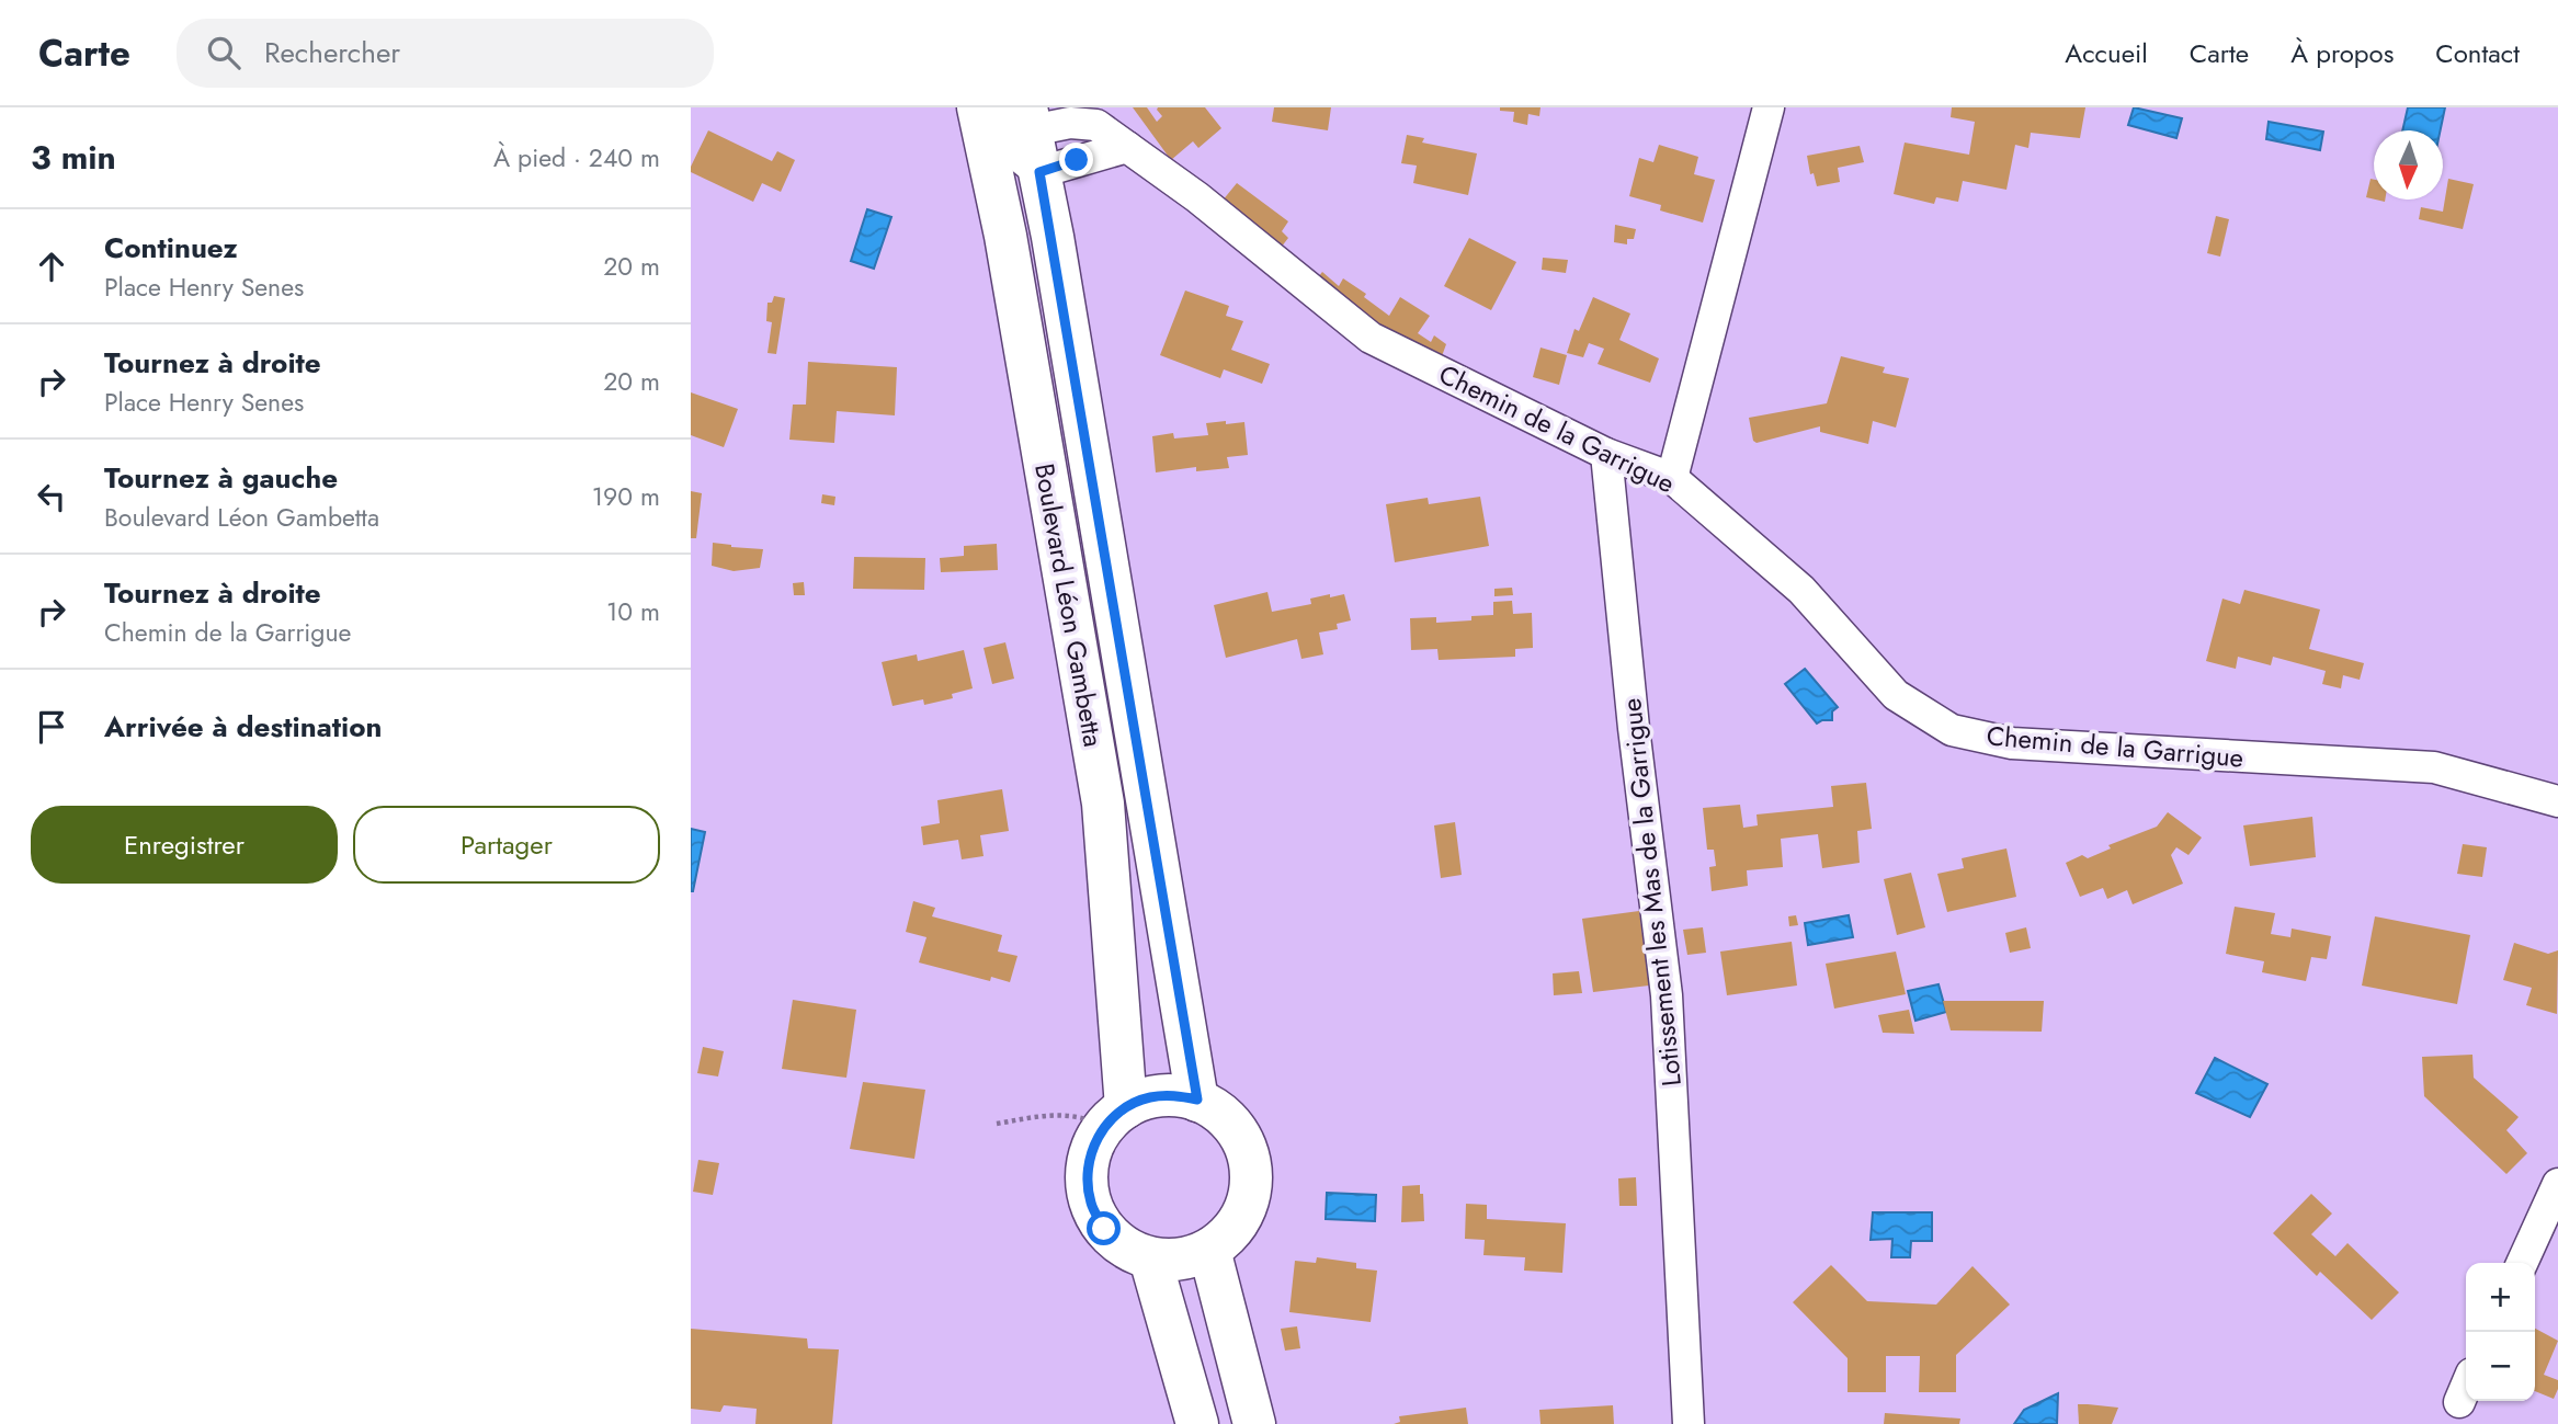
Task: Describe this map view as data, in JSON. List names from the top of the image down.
{
  "streets": {
    "main road": ["Boulevard Léon Gambetta"],
    "street": ["Chemin de la Garrigue", "Lotissement les Mas de la Garrigue"]
  },
  "crossings": [
    ["Chemin de la Garrigue", "Boulevard Léon Gambetta"],
    ["Chemin de la Garrigue", "Lotissement les Mas de la Garrigue"]
  ],
  "north": "bottom",
  "page": {
    "header": "Carte",
    "search": "Rechercher",
    "nav": [
      "Accueil",
      "Carte",
      "À propos",
      "Contact"
    ],
    "heading": ["3 min", "À pied · 240 m"],
    "list": [
      ["Continuez", "Place Henry Senes", "20 m"],
      ["Tournez à droite", "Place Henry Senes", "20 m"],
      ["Tournez à gauche", "Boulevard Léon Gambetta", "190 m"],
      ["Tournez à droite", "Chemin de la Garrigue", "10 m"],
      "Arrivée à destination"
    ],
    "buttons": ["Enregistrer", "Partager"],
    "map_buttons": ["+", "−"]
  }
}
